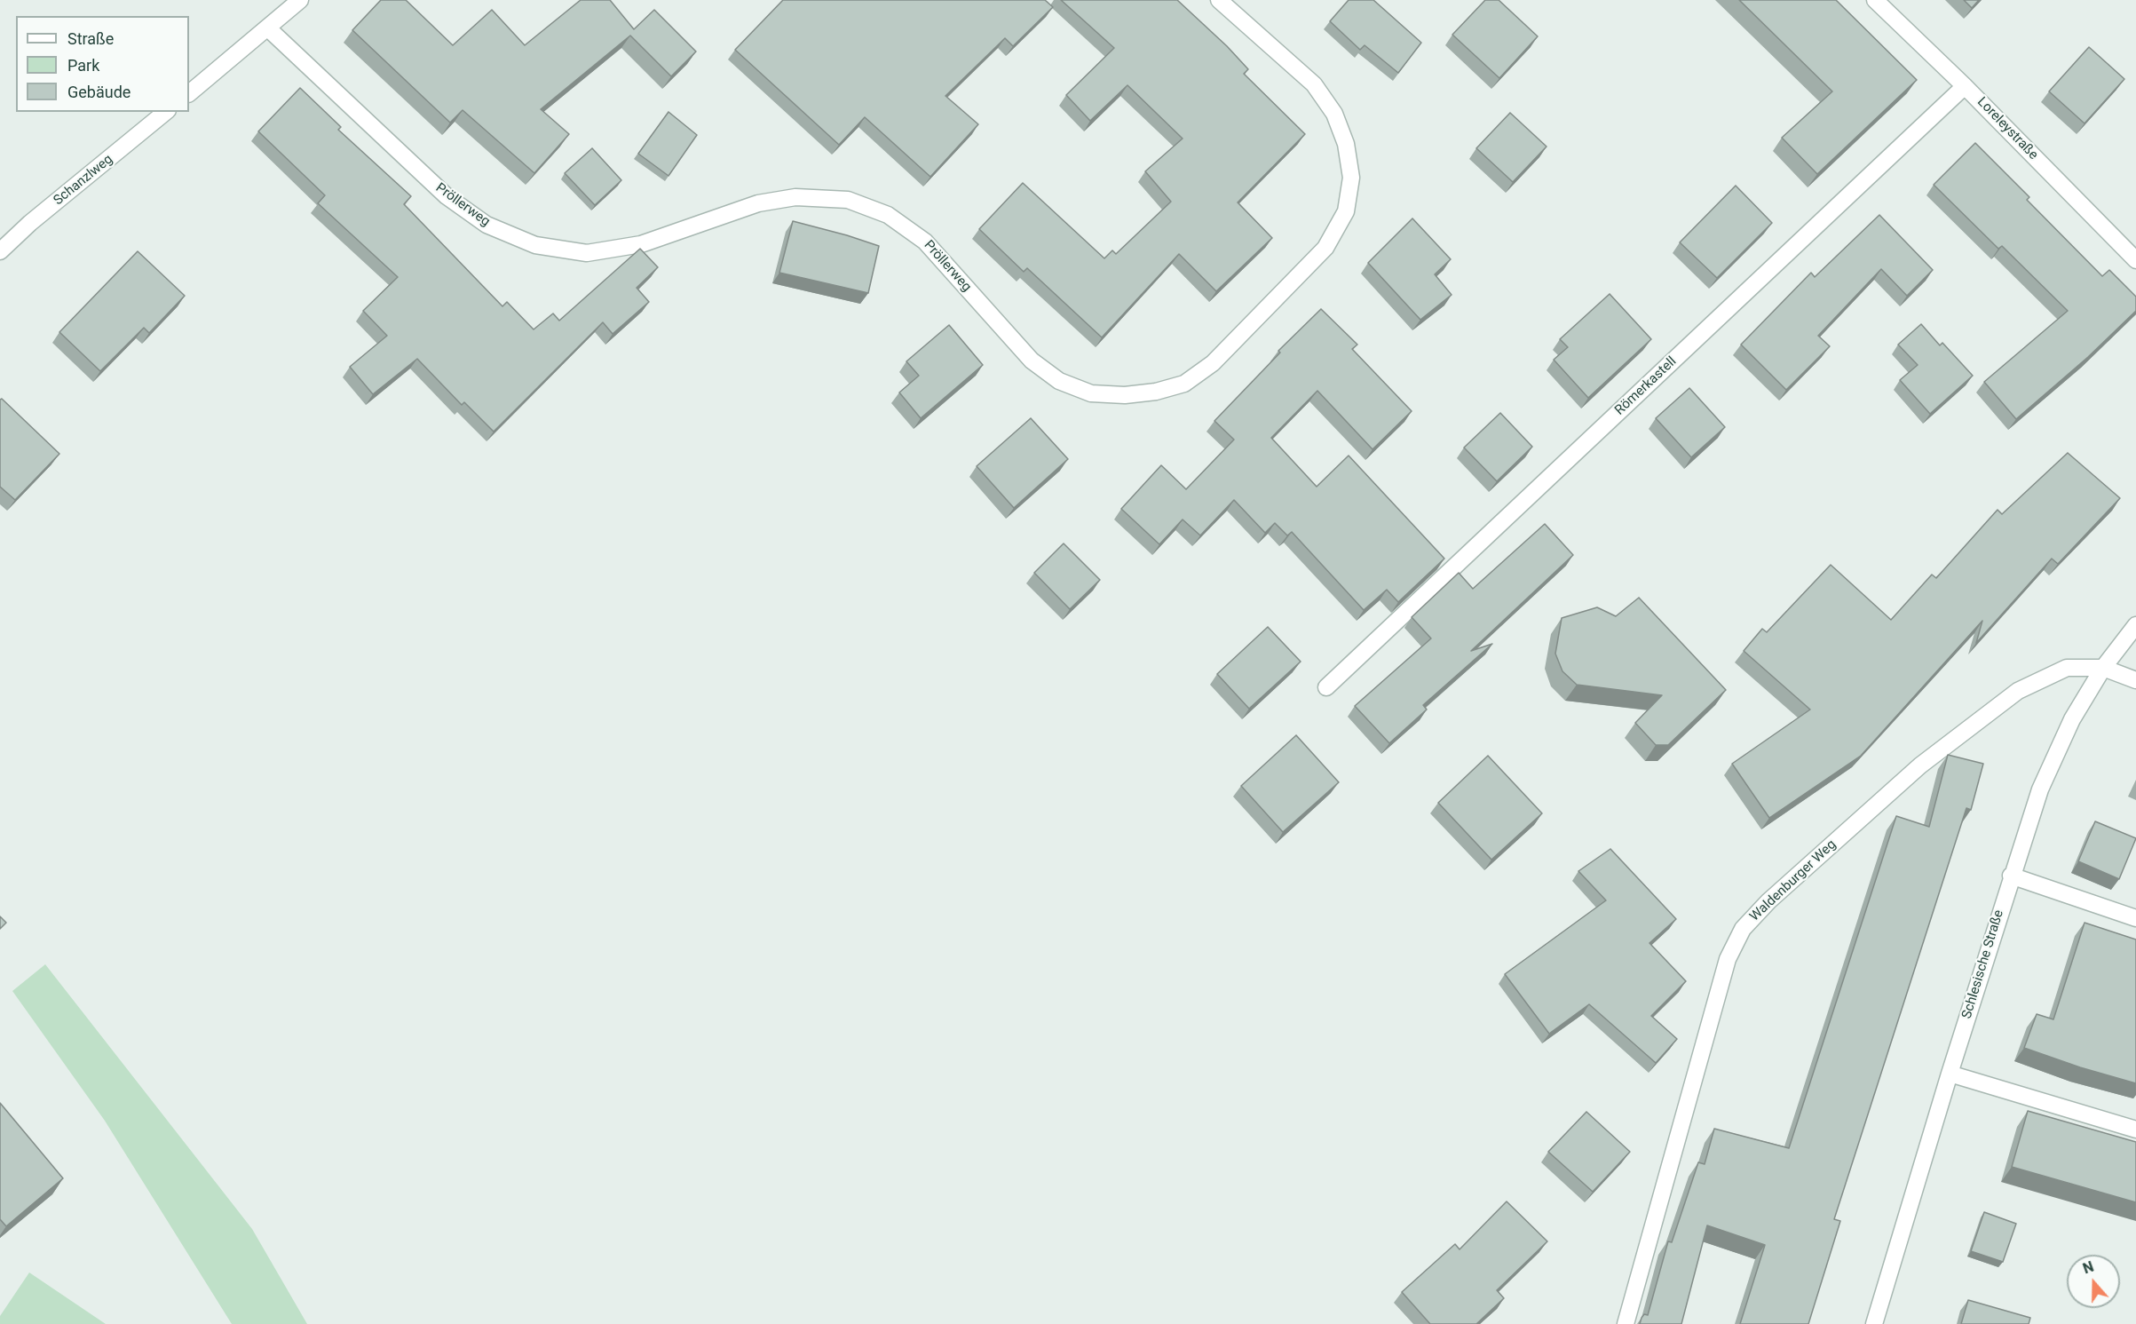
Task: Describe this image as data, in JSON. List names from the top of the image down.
{
  "streets": {
    "street": [
      "Loreleystraße",
      "Schanzlweg",
      "Pröllerweg",
      "Römerkastell",
      "Waldenburger Weg",
      "Schlesische Straße"
    ]
  },
  "crossings": [
    ["Loreleystraße", "Römerkastell"],
    ["Waldenburger Weg", "Schlesische Straße"]
  ],
  "legend": ["Straße", "Park", "Gebäude"],
  "north": "top"
}
